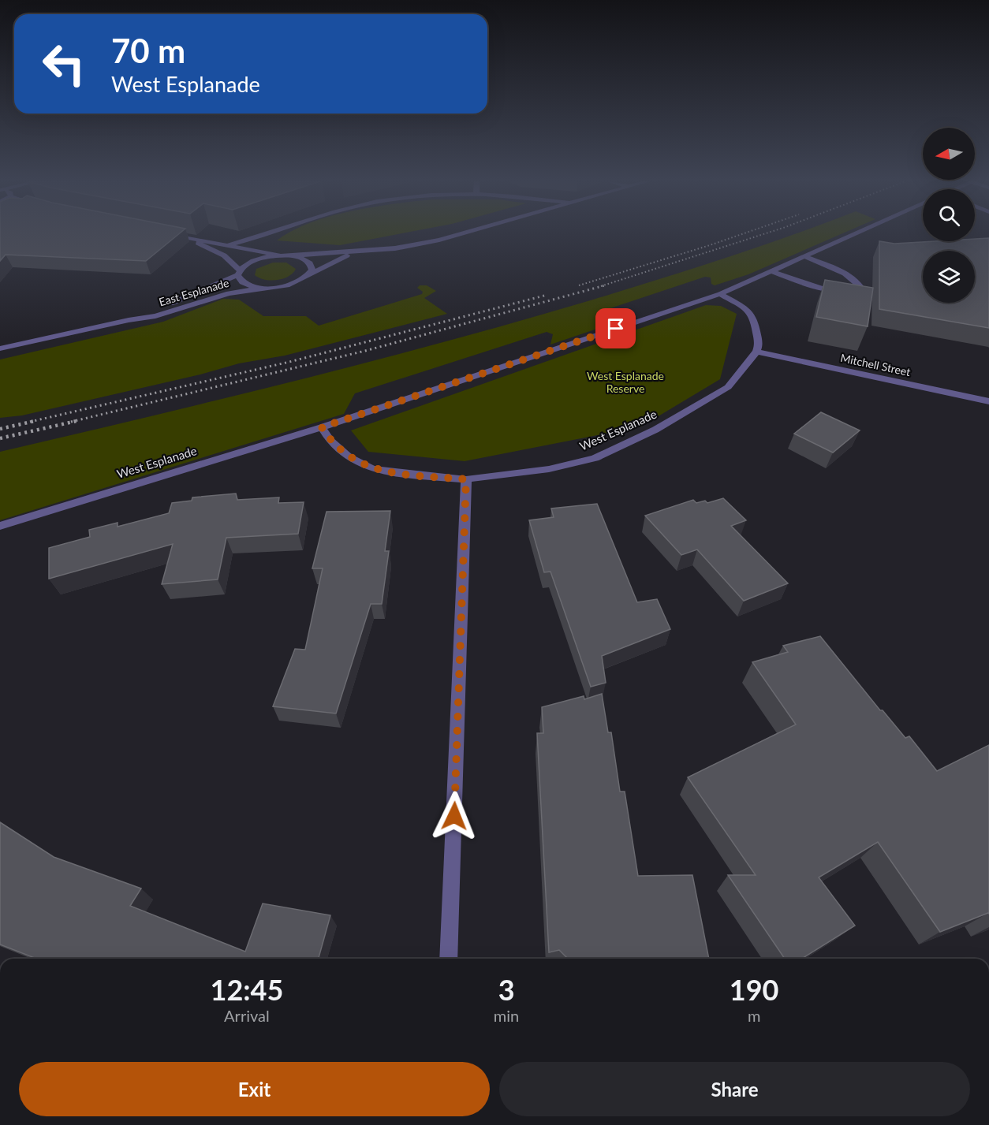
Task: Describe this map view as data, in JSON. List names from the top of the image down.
{
  "streets": {
    "street": ["East Esplanade", "Mitchell Street", "West Esplanade"]
  },
  "crossings": [
    ["Mitchell Street", "West Esplanade"]
  ],
  "parks": ["West Esplanade Reserve"],
  "north": "left",
  "page": {
    "turn": ["70 m", "West Esplanade"],
    "eta": [
      "12:45",
      "Arrival",
      "3",
      "min",
      "190",
      "m"
    ],
    "buttons": ["Exit", "Share"]
  }
}
